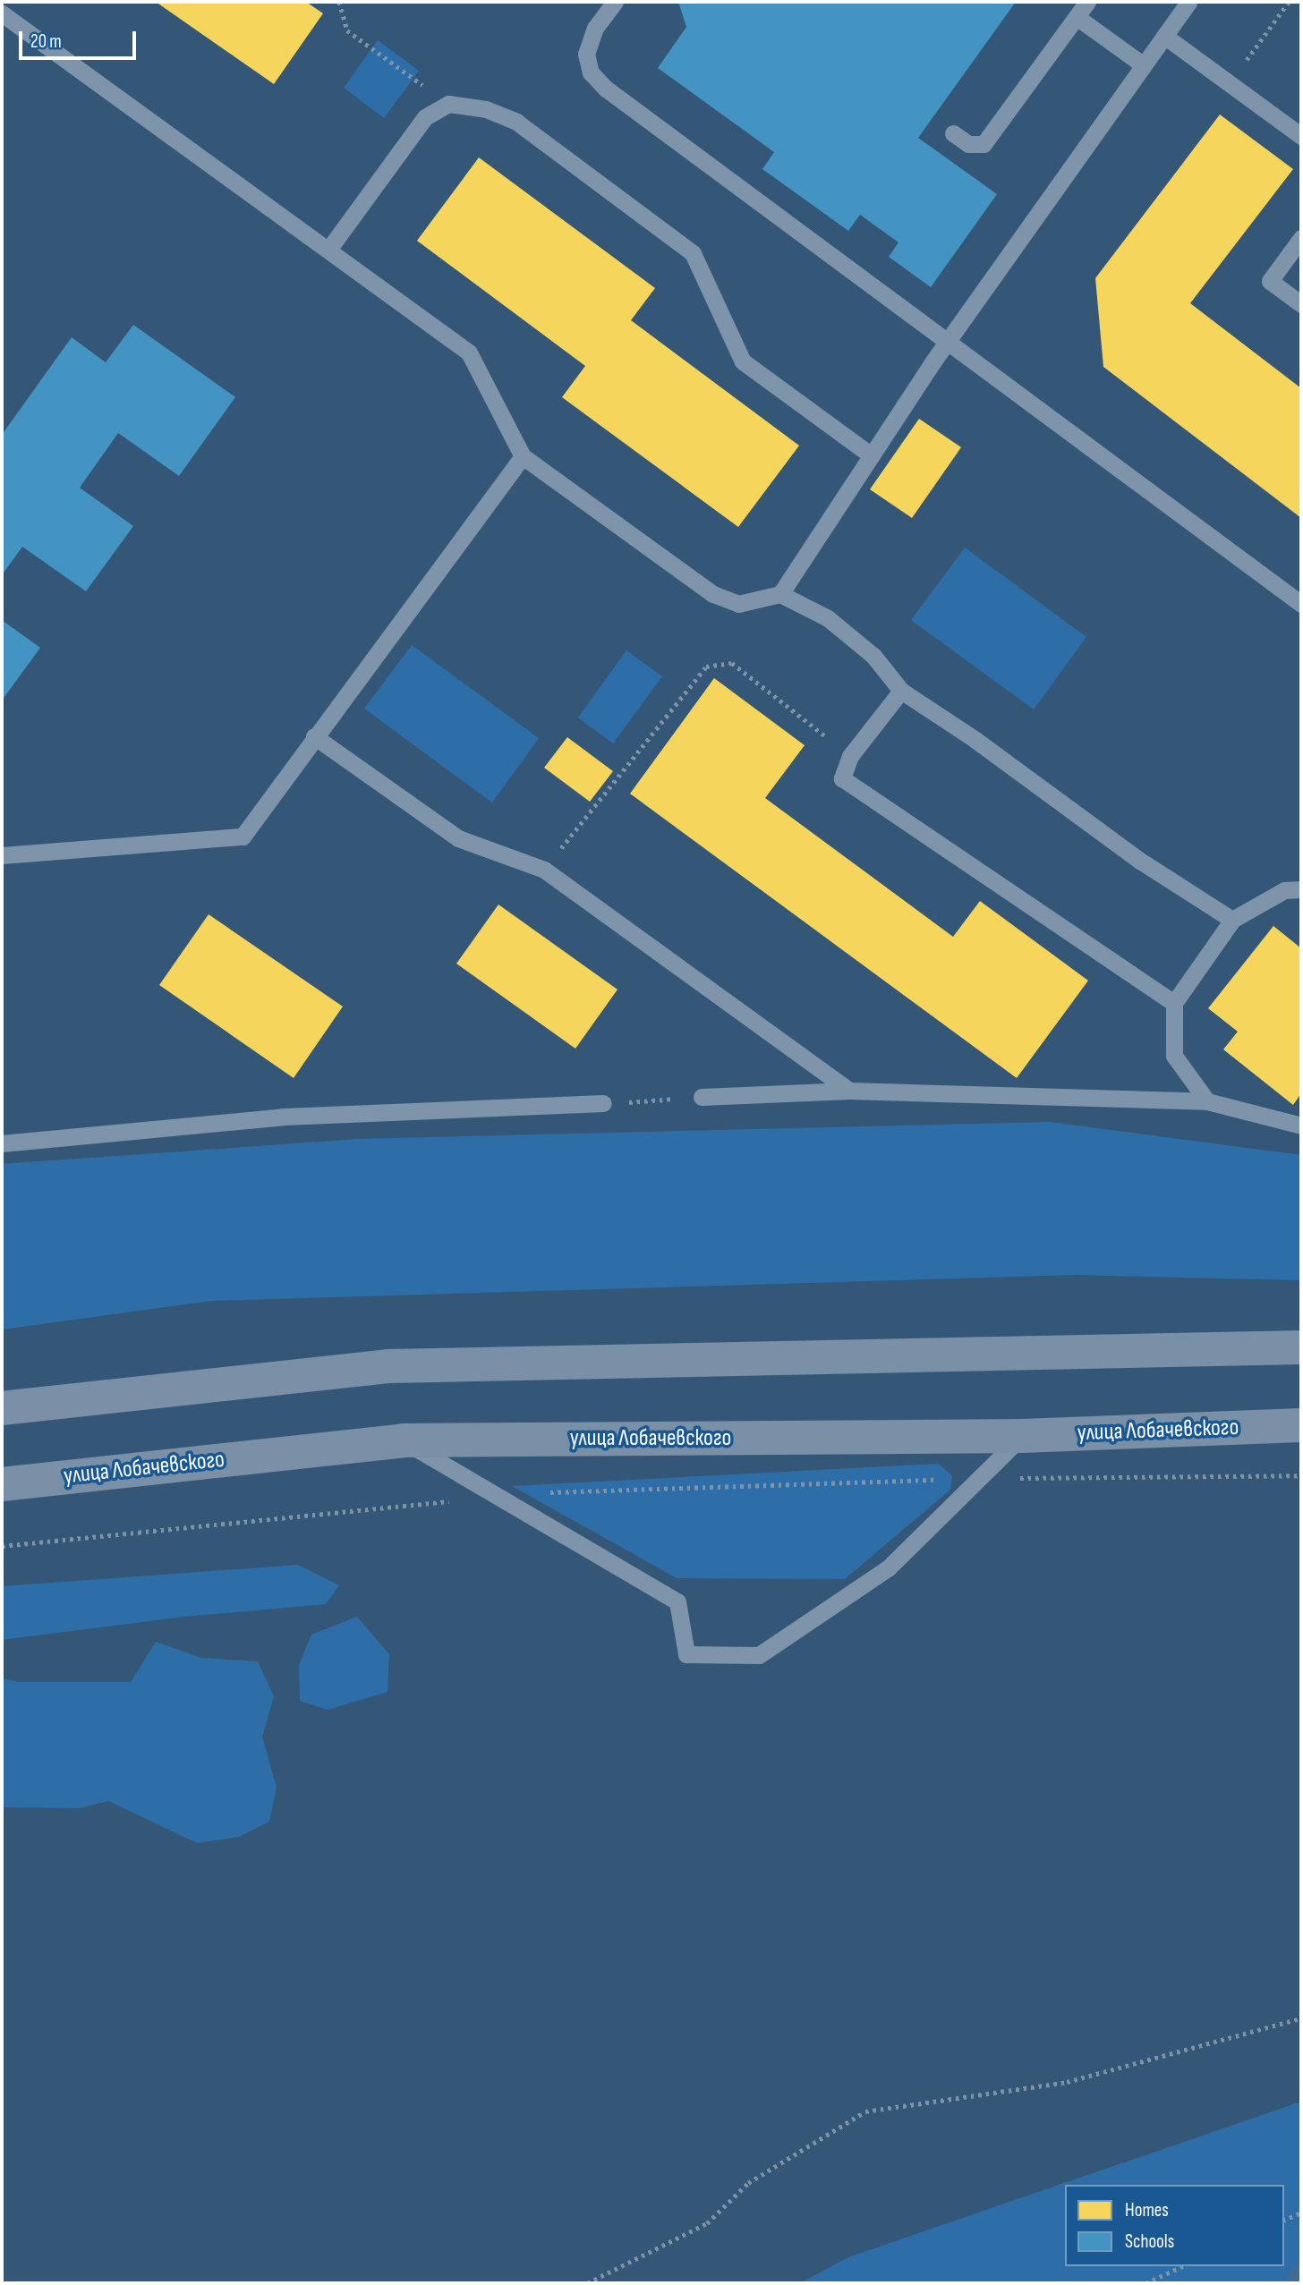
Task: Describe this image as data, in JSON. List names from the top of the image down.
{
  "streets": {
    "main road": ["улица Лобачевского"]
  },
  "legend": ["Homes", "Schools"],
  "scale_bar": "20 m"
}
